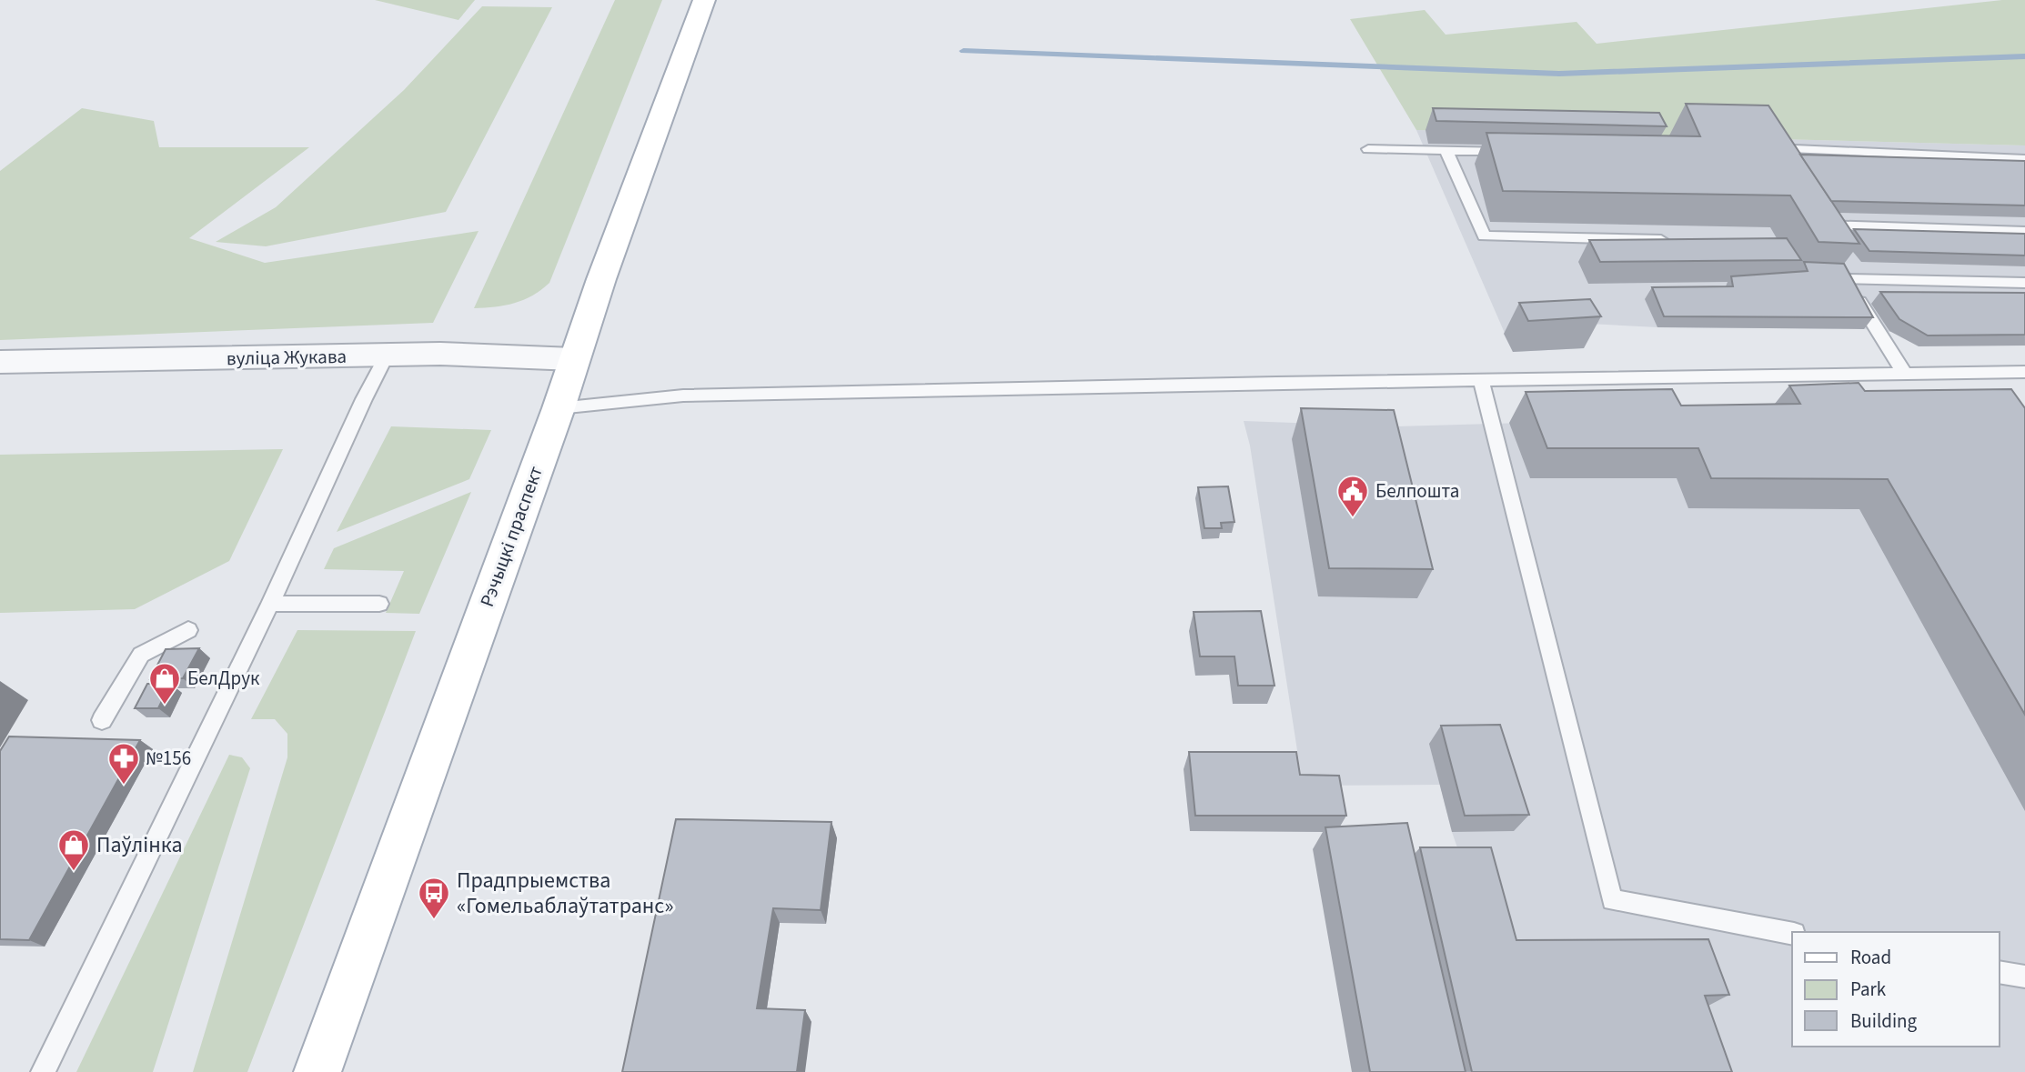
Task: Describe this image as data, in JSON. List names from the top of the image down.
{
  "streets": {
    "main road": ["Рэчыцкі праспект"],
    "street": ["вуліца Жукава"]
  },
  "crossings": [
    ["вуліца Жукава", "Рэчыцкі праспект"]
  ],
  "places": {
    "public building": ["Белпошта"],
    "shop": ["БелДрук", "Паўлінка"],
    "pharmacy": ["№156"],
    "bus stop": ["Прадпрыемства «Гомельаблаўтатранс»"]
  },
  "legend": ["Road", "Park", "Building"]
}
